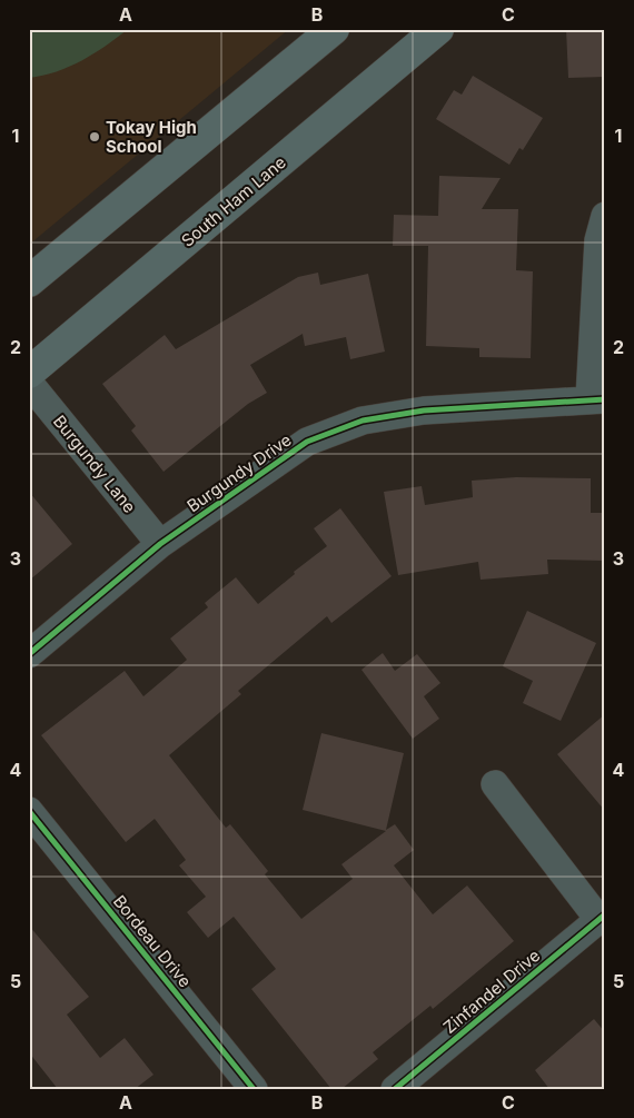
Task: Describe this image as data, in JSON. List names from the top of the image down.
{
  "streets": {
    "main road": ["South Ham Lane"],
    "street": [
      "Burgundy Lane",
      "Burgundy Drive",
      "Bordeau Drive",
      "Zinfandel Drive"
    ]
  },
  "crossings": [
    ["Burgundy Lane", "Burgundy Drive"]
  ],
  "places": ["Tokay High School"],
  "grid": {
    "columns": ["A", "B", "C"],
    "rows": [
      "1",
      "2",
      "3",
      "4",
      "5"
    ]
  }
}
